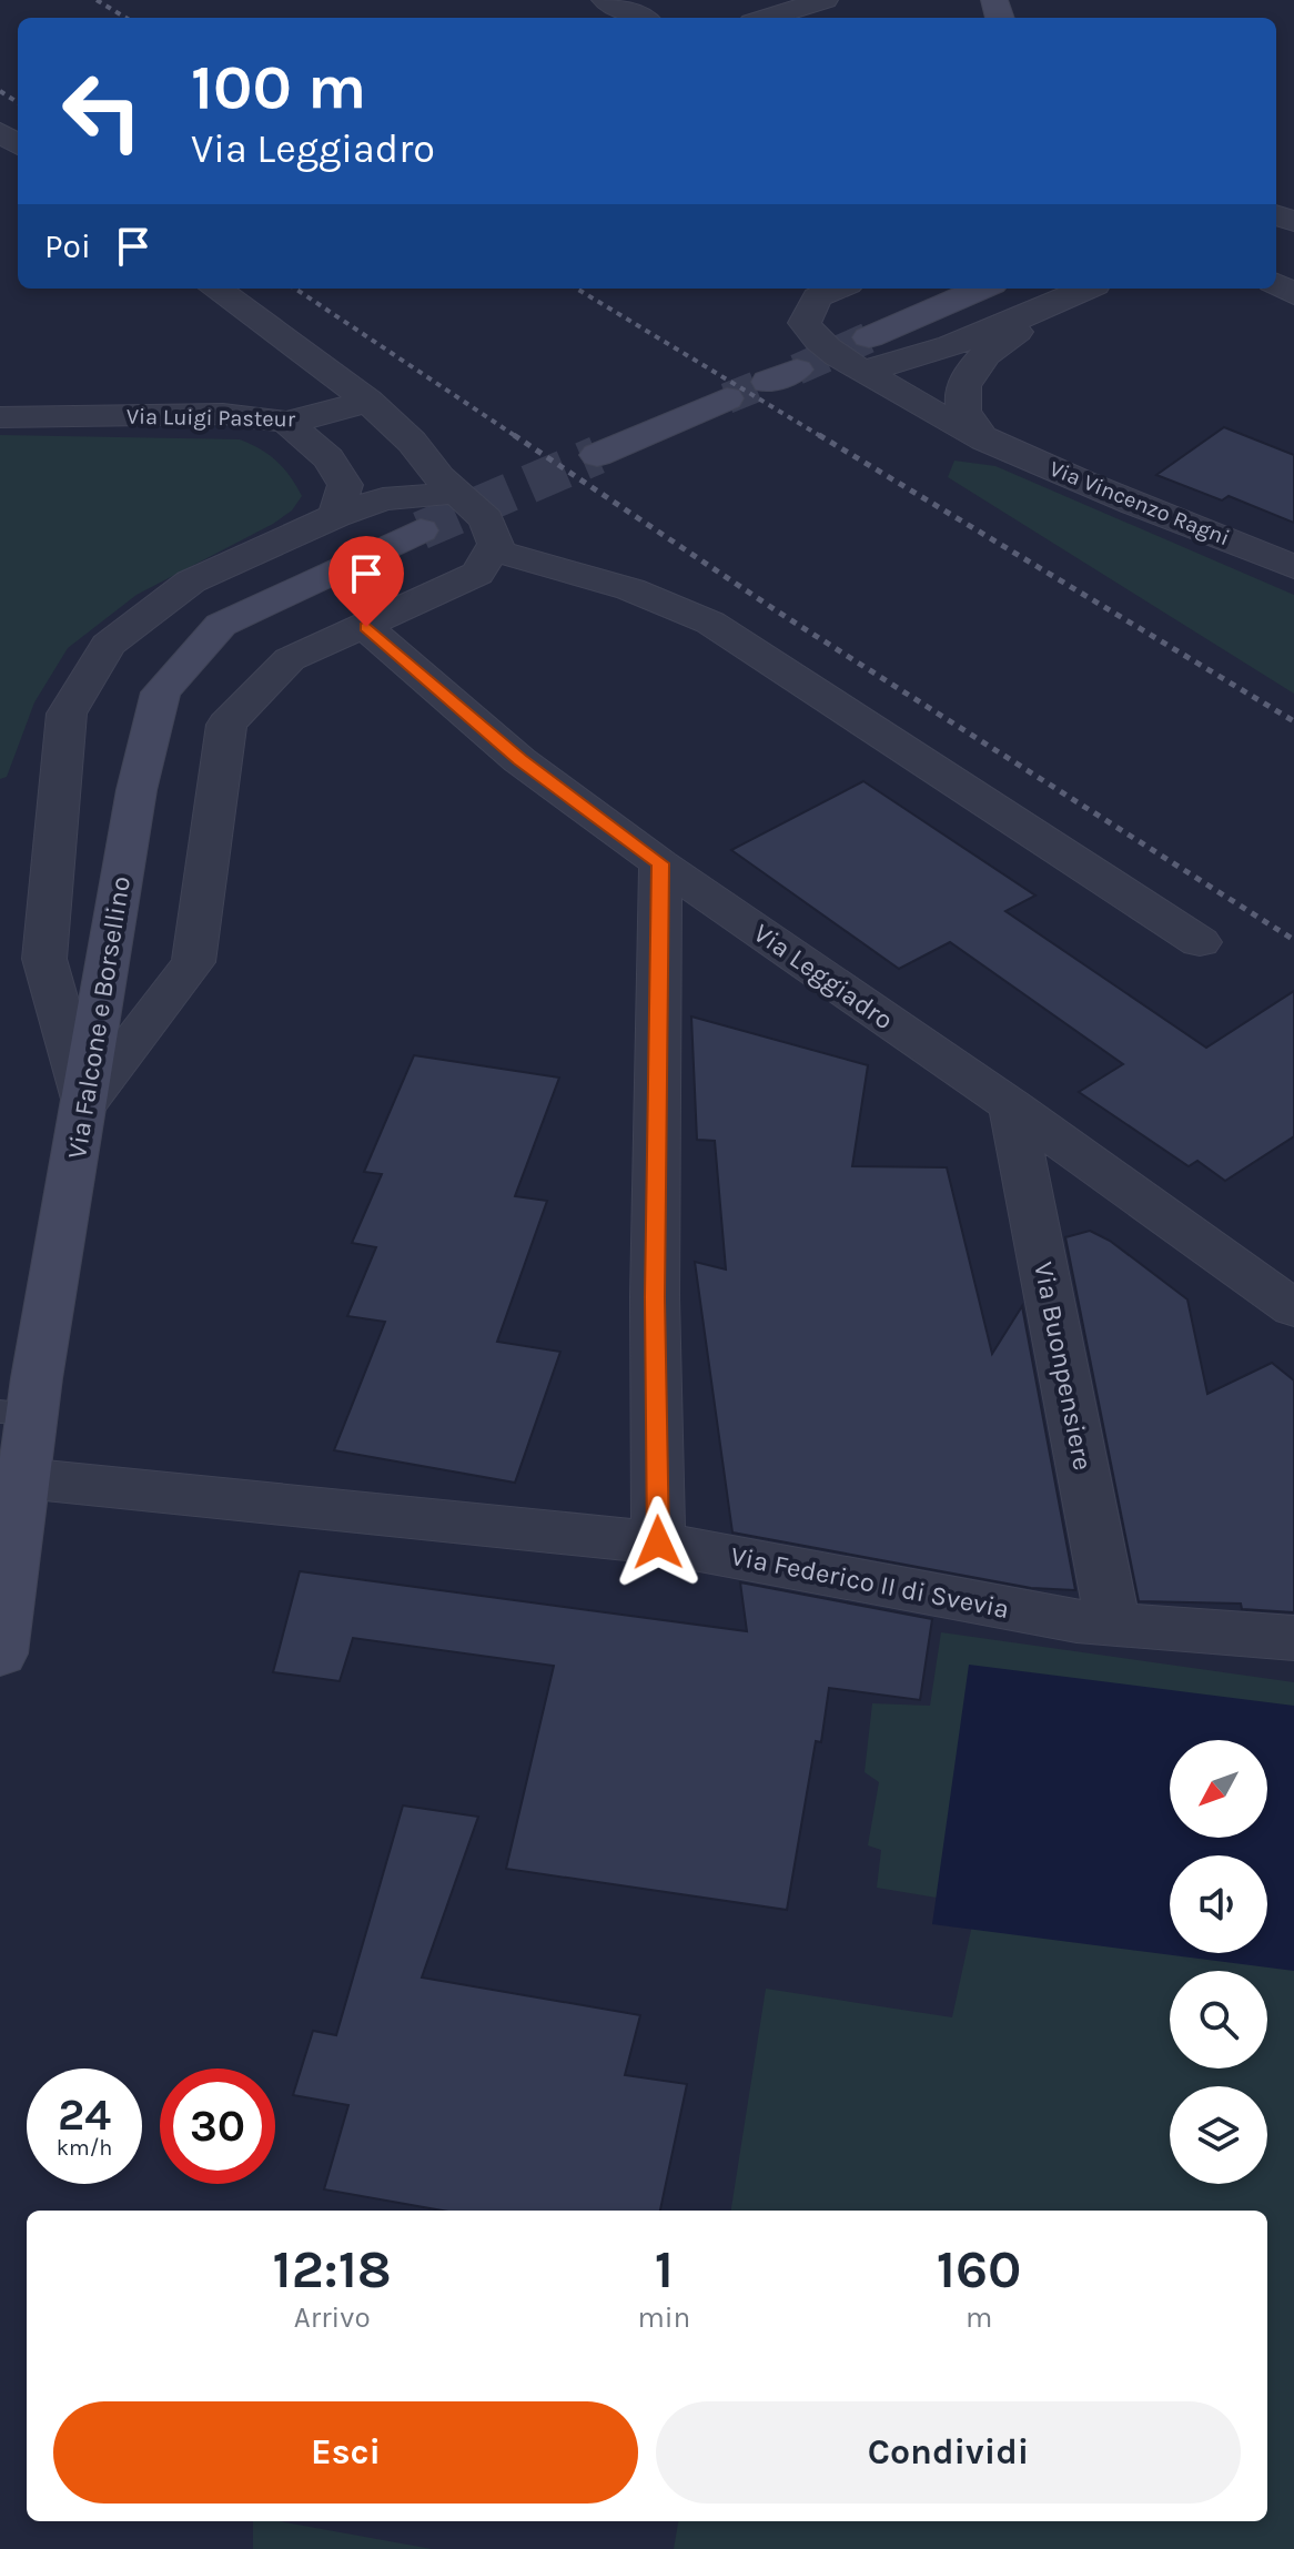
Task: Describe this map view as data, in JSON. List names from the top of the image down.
{
  "streets": {
    "main road": ["Via Falcone e Borsellino"],
    "street": [
      "Via Luigi Pasteur",
      "Via Vincenzo Ragni",
      "Via Leggiadro",
      "Via Buonpensiere",
      "Via Federico II di Svevia"
    ]
  },
  "crossings": [
    ["Via Leggiadro", "Via Buonpensiere"],
    ["Via Falcone e Borsellino", "Via Federico II di Svevia"],
    ["Via Buonpensiere", "Via Federico II di Svevia"]
  ],
  "north": "bottom left",
  "page": {
    "turn": ["100 m", "Via Leggiadro"],
    "then": "Poi",
    "speed": "24 km/h",
    "limit": "30",
    "eta": [
      "12:18",
      "Arrivo",
      "1",
      "min",
      "160",
      "m"
    ],
    "buttons": ["Esci", "Condividi"]
  }
}
